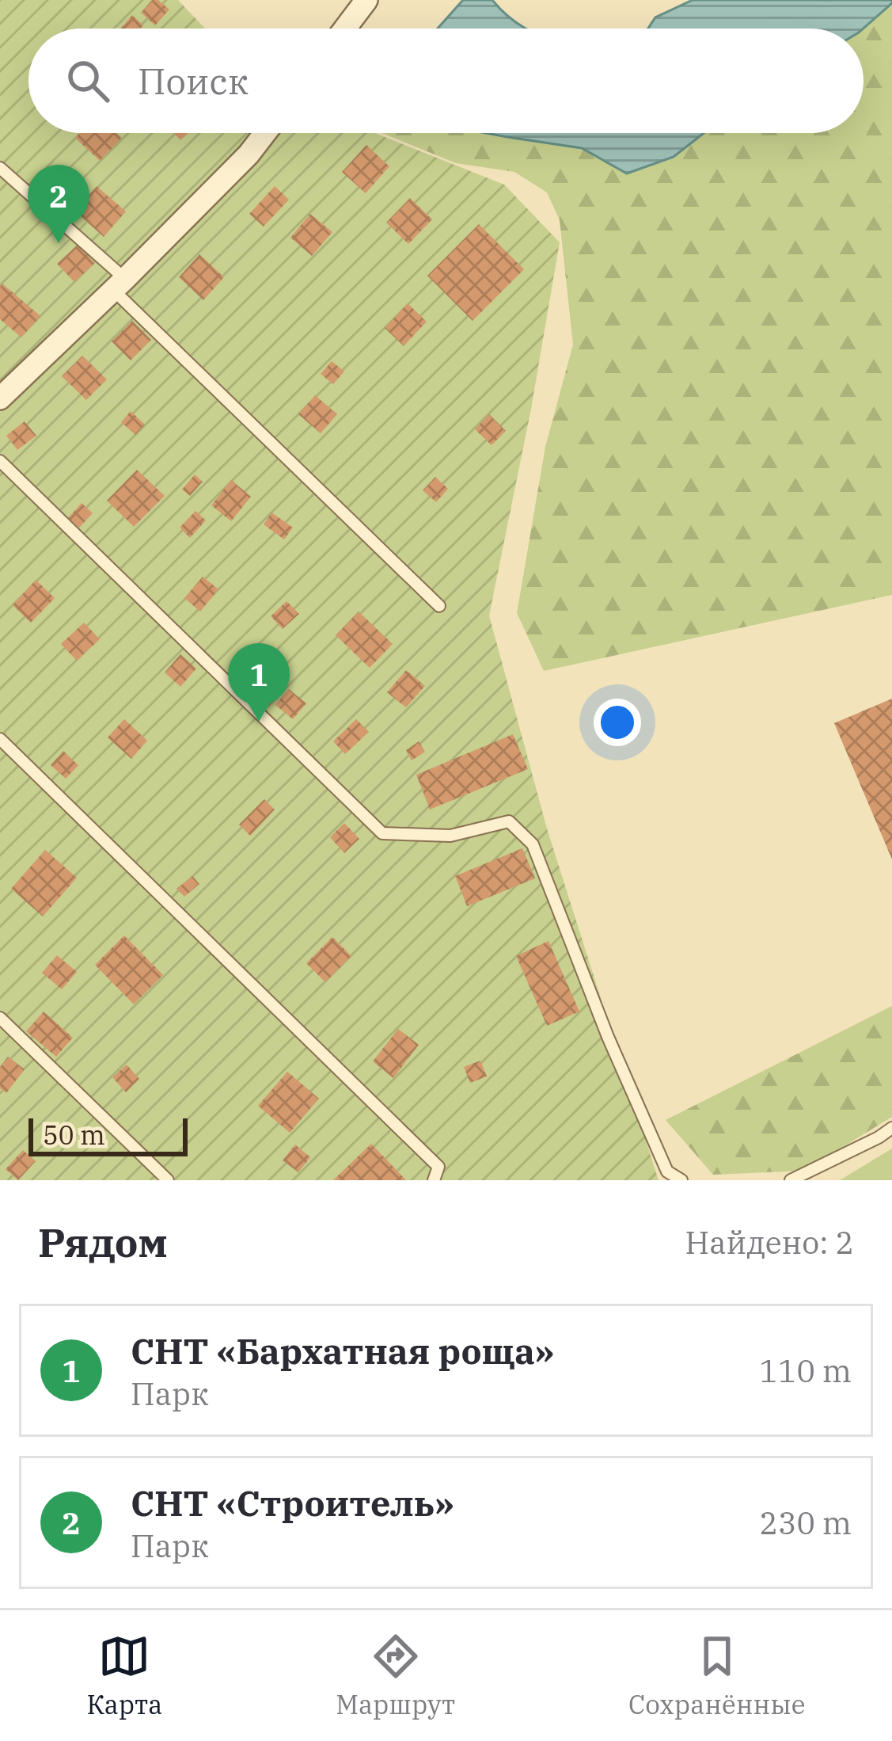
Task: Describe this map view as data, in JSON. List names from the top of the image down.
{
  "scale_bar": "50 m",
  "page": {
    "search": "Поиск",
    "pins": ["2", "1"],
    "scale": "50 m",
    "heading": ["Рядом", "Найдено: 2"],
    "list": [
      {
        "mark": "1",
        "name": "СНТ «Бархатная роща»",
        "note": "Парк",
        "value": "110 m"
      },
      {
        "mark": "2",
        "name": "СНТ «Строитель»",
        "note": "Парк",
        "value": "230 m"
      }
    ],
    "nav": ["Карта", "Маршрут", "Сохранённые"]
  }
}
